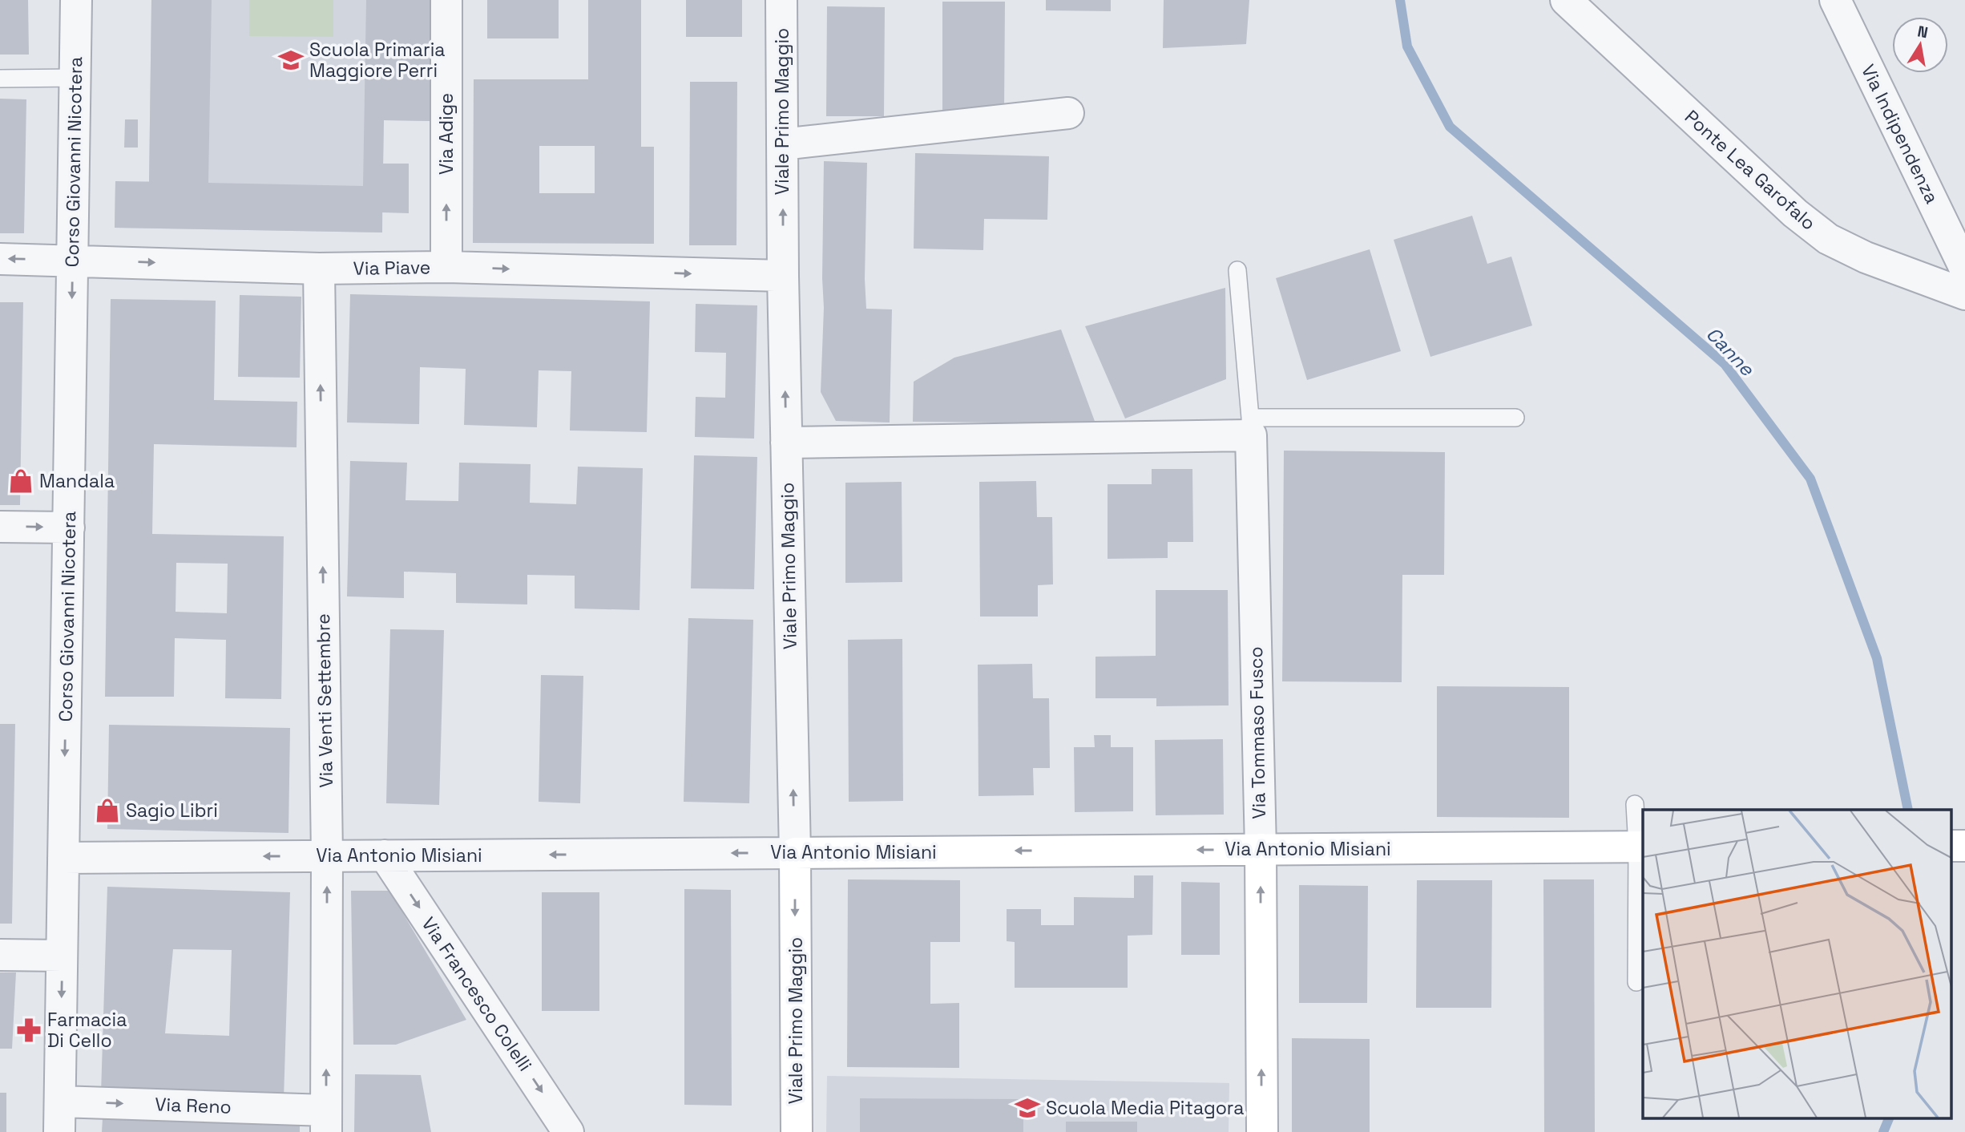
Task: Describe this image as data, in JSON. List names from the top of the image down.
{
  "streets": {
    "street": [
      "Viale Primo Maggio",
      "Via Adige",
      "Via Indipendenza",
      "Corso Giovanni Nicotera",
      "Ponte Lea Garofalo",
      "Via Piave",
      "Via Venti Settembre",
      "Via Tommaso Fusco",
      "Via Antonio Misiani",
      "Via Francesco Colelli",
      "Via Reno"
    ]
  },
  "crossings": [
    ["Viale Primo Maggio", "Via Piave"],
    ["Viale Primo Maggio", "Via Antonio Misiani"],
    ["Via Adige", "Via Piave"],
    ["Corso Giovanni Nicotera", "Via Piave"],
    ["Corso Giovanni Nicotera", "Via Antonio Misiani"],
    ["Corso Giovanni Nicotera", "Via Reno"],
    ["Via Piave", "Via Venti Settembre"],
    ["Via Venti Settembre", "Via Antonio Misiani"],
    ["Via Venti Settembre", "Via Reno"],
    ["Via Tommaso Fusco", "Via Antonio Misiani"],
    ["Via Antonio Misiani", "Via Francesco Colelli"]
  ],
  "one_way": [
    "Via Adige",
    "Corso Giovanni Nicotera",
    "Via Venti Settembre",
    "Via Tommaso Fusco",
    "Via Antonio Misiani",
    "Via Francesco Colelli",
    "Via Reno"
  ],
  "water": ["Canne"],
  "places": {
    "school or university": ["Scuola Primaria Maggiore Perri", "Scuola Media Pitagora"],
    "shop": ["Mandala", "Sagio Libri"],
    "pharmacy": ["Farmacia Di Cello"]
  },
  "north": "top"
}
